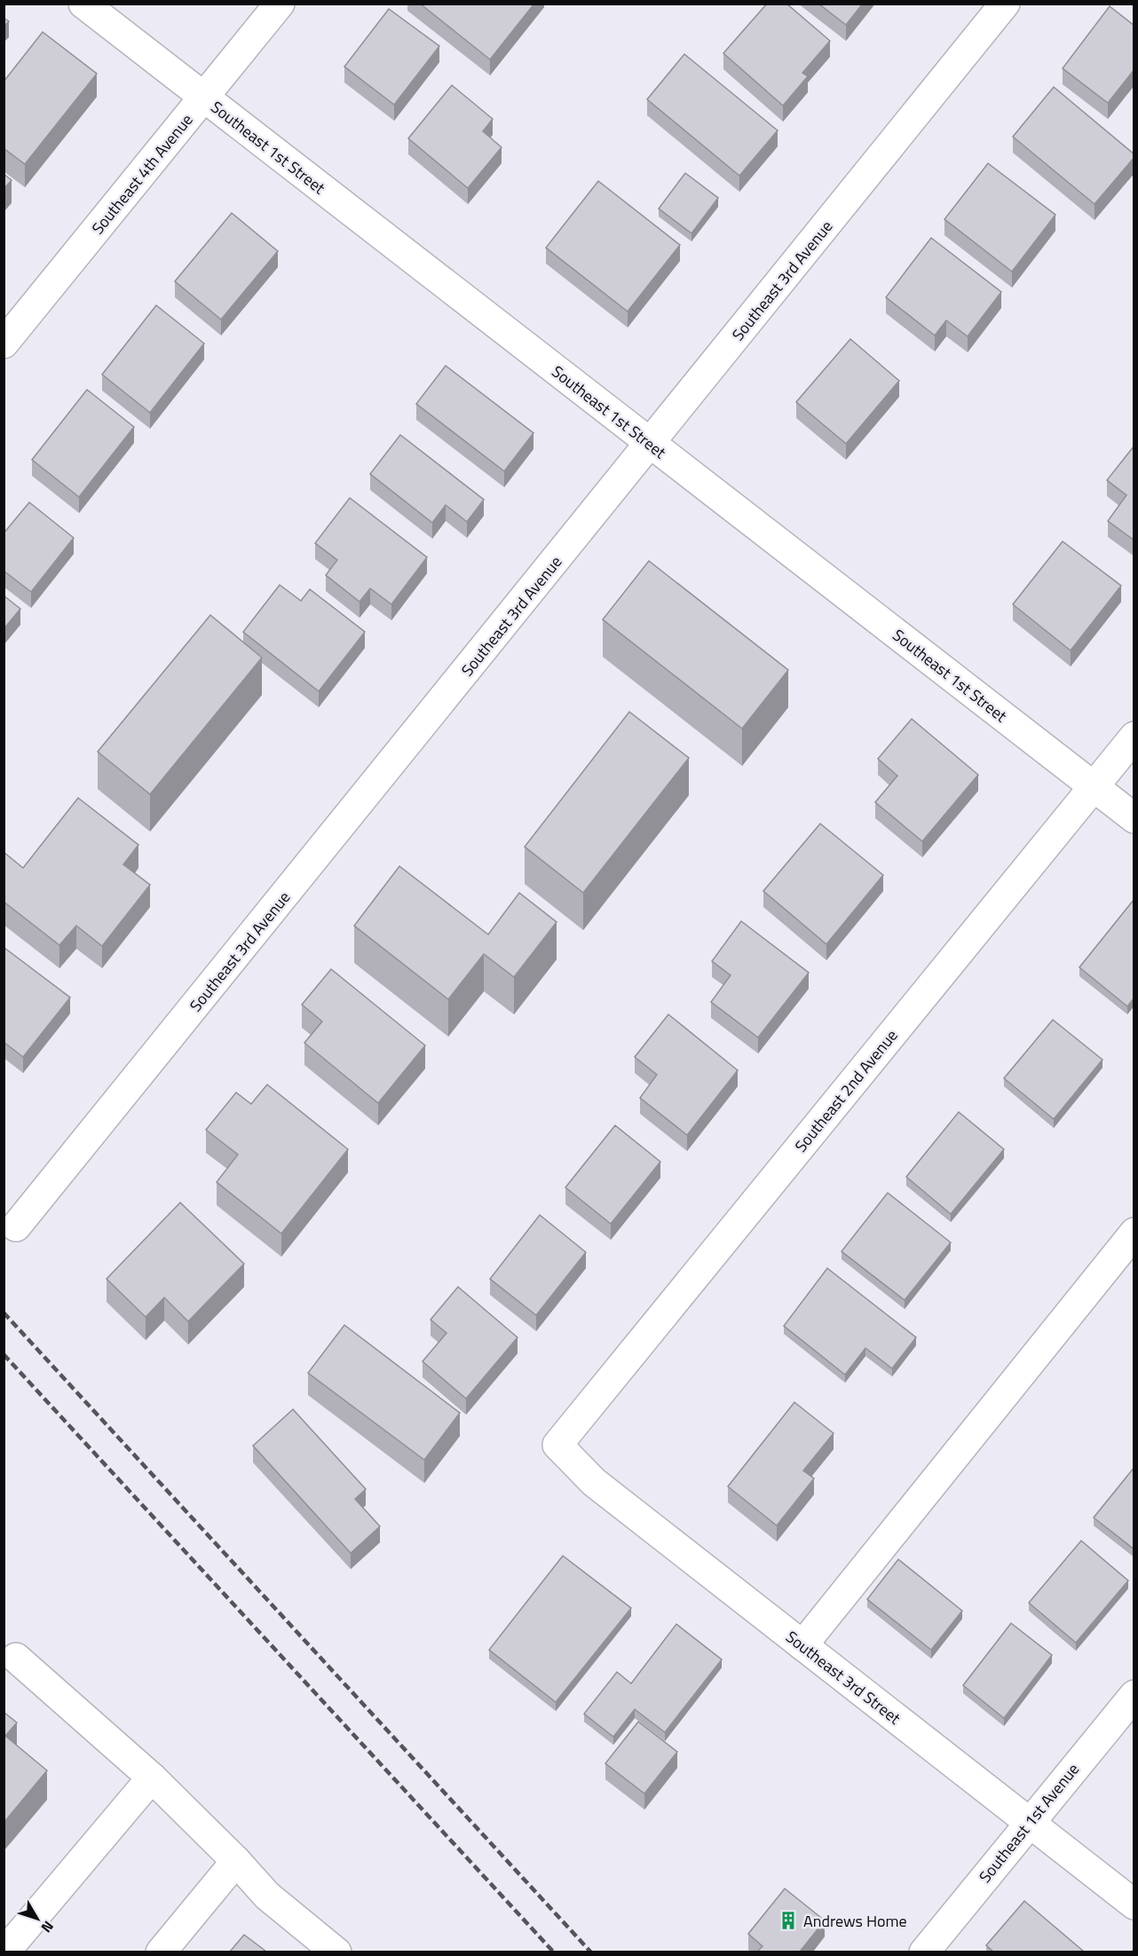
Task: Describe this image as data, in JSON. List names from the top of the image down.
{
  "streets": {
    "street": [
      "Southeast 1st Street",
      "Southeast 4th Avenue",
      "Southeast 3rd Avenue",
      "Southeast 2nd Avenue",
      "Southeast 3rd Street",
      "Southeast 1st Avenue"
    ]
  },
  "crossings": [
    ["Southeast 1st Street", "Southeast 4th Avenue"],
    ["Southeast 1st Street", "Southeast 3rd Avenue"],
    ["Southeast 1st Street", "Southeast 2nd Avenue"],
    ["Southeast 2nd Avenue", "Southeast 3rd Street"],
    ["Southeast 3rd Street", "Southeast 1st Avenue"]
  ],
  "places": {
    "building": ["Andrews Home"]
  },
  "north": "bottom right"
}
